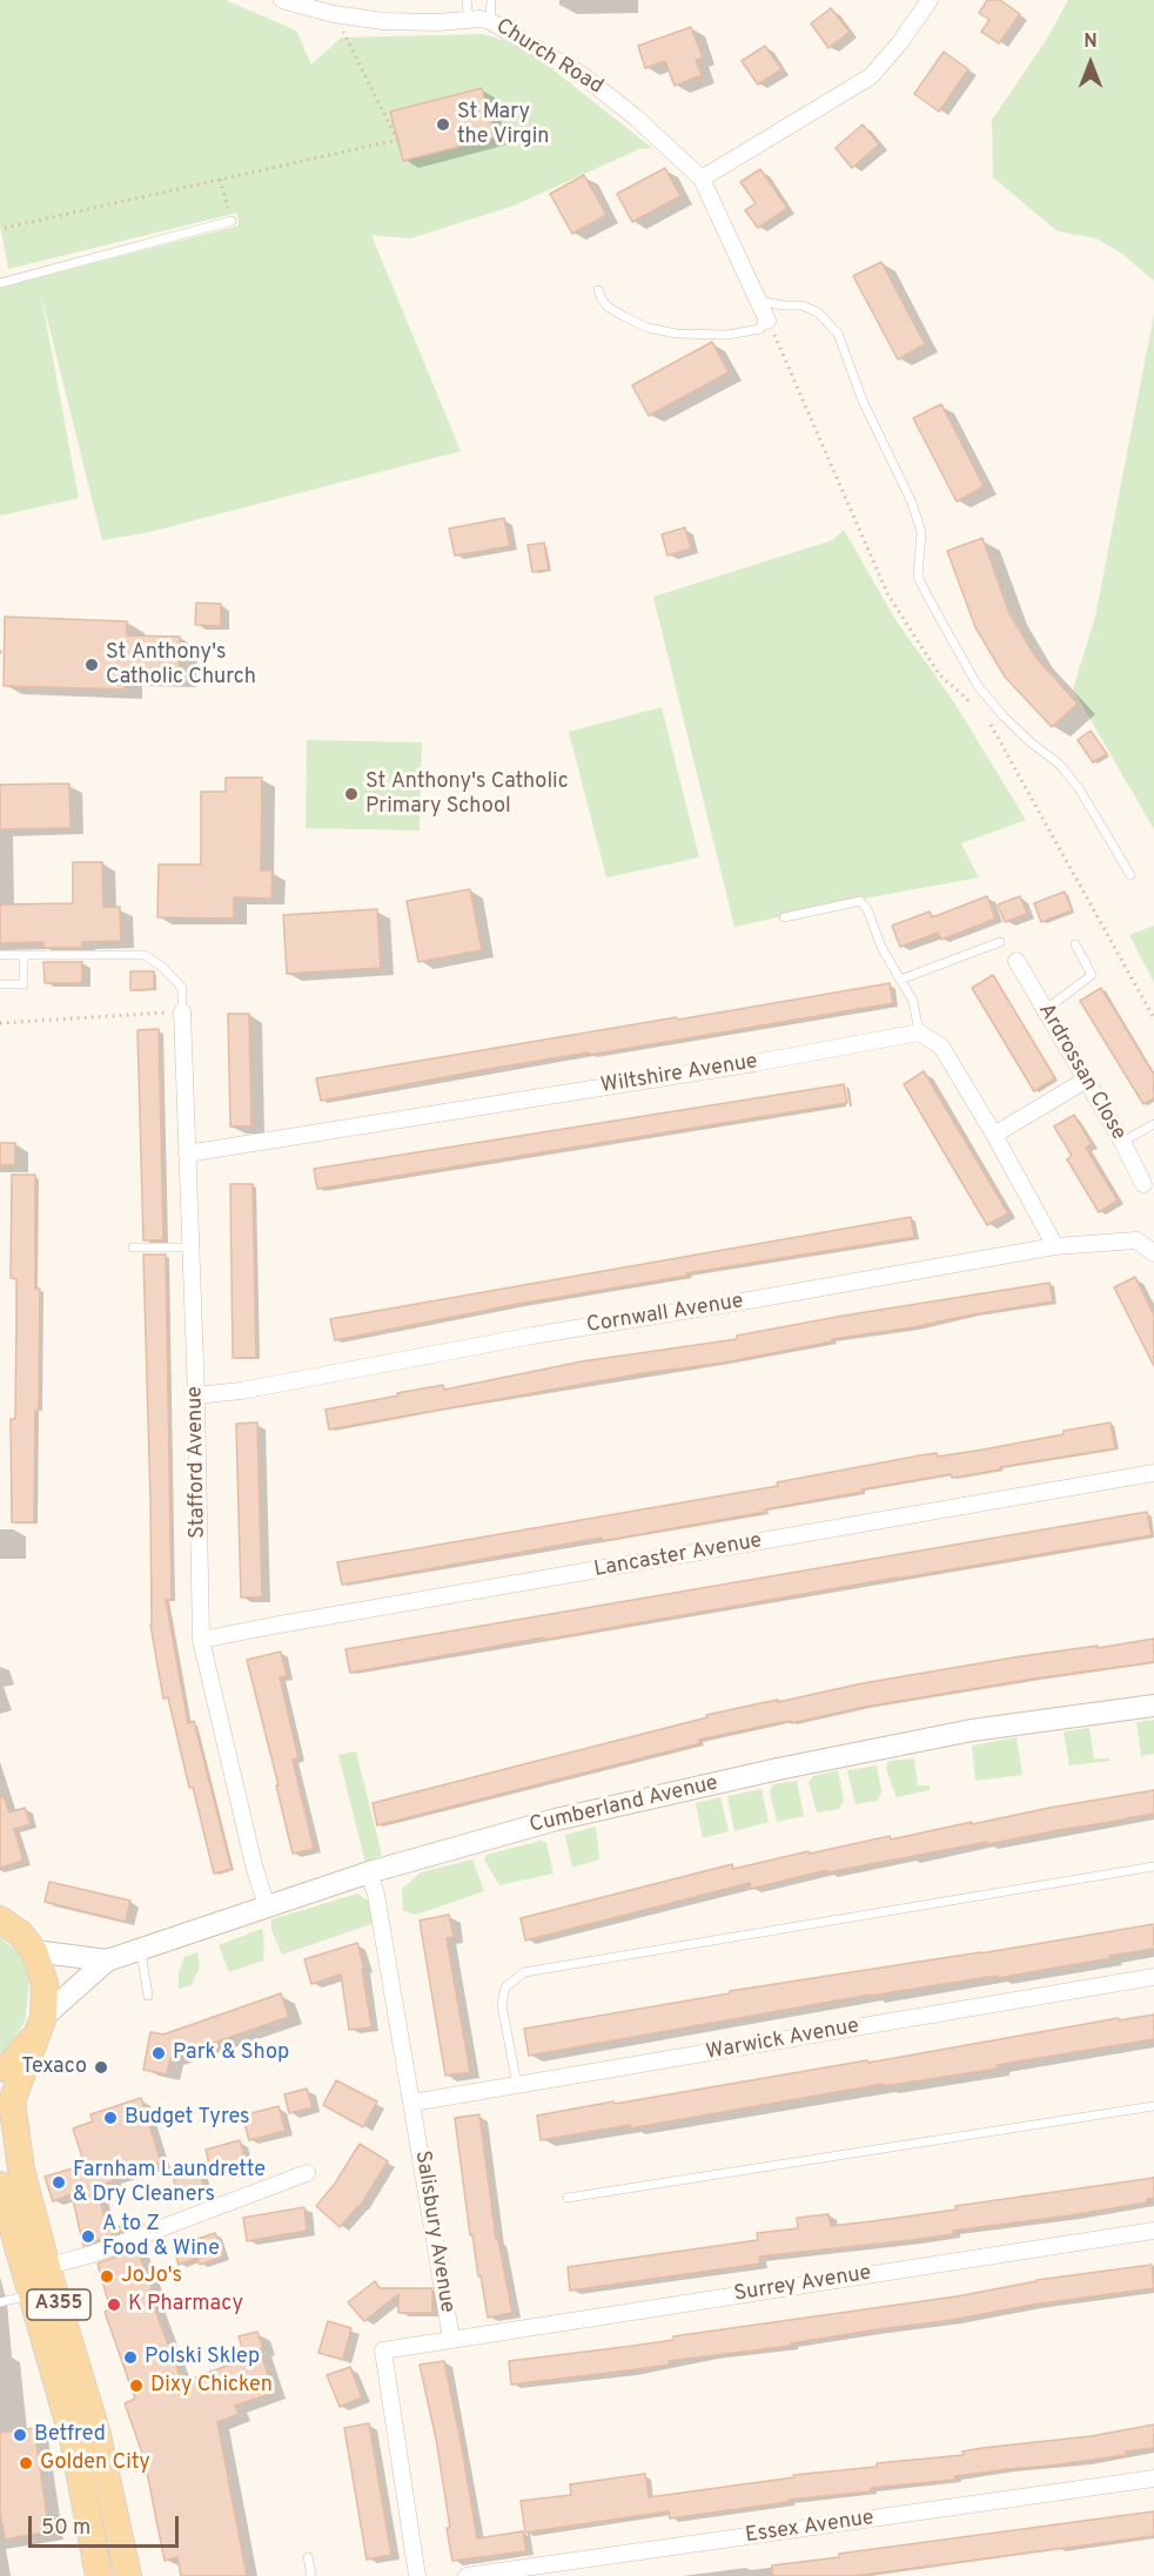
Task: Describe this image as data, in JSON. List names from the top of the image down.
{
  "streets": {
    "main road": ["A355"],
    "street": [
      "Church Road",
      "Ardrossan Close",
      "Wiltshire Avenue",
      "Cornwall Avenue",
      "Stafford Avenue",
      "Lancaster Avenue",
      "Cumberland Avenue",
      "Warwick Avenue",
      "Salisbury Avenue",
      "Surrey Avenue",
      "Essex Avenue"
    ]
  },
  "crossings": [
    ["Wiltshire Avenue", "Stafford Avenue"],
    ["Cornwall Avenue", "Stafford Avenue"],
    ["Stafford Avenue", "Lancaster Avenue"],
    ["Stafford Avenue", "Cumberland Avenue"],
    ["Cumberland Avenue", "Salisbury Avenue"],
    ["Cumberland Avenue", "A355"],
    ["Warwick Avenue", "Salisbury Avenue"],
    ["Salisbury Avenue", "Surrey Avenue"]
  ],
  "places": [
    "St Mary the Virgin",
    "St Anthony's Catholic Church",
    "St Anthony's Catholic Primary School",
    "Park & Shop",
    "Texaco",
    "Budget Tyres",
    "Farnham Laundrette & Dry Cleaners",
    "A to Z Food & Wine",
    "JoJo's",
    "K Pharmacy",
    "Polski Sklep",
    "Dixy Chicken",
    "Betfred",
    "Golden City"
  ],
  "scale_bar": "50 m",
  "north": "top"
}
